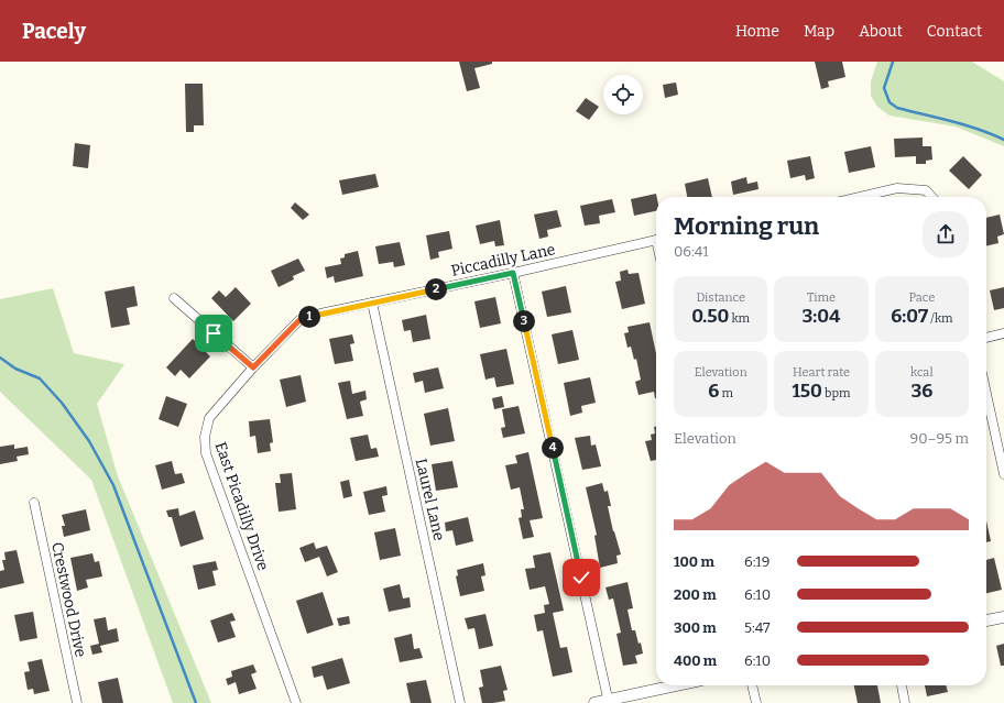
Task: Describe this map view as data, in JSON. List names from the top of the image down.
{
  "streets": {
    "street": [
      "Piccadilly Lane",
      "Laurel Lane",
      "East Picadilly Drive",
      "Crestwood Drive"
    ]
  },
  "crossings": [
    ["Piccadilly Lane", "Laurel Lane"],
    ["Piccadilly Lane", "East Picadilly Drive"]
  ],
  "page": {
    "header": "Pacely",
    "nav": [
      "Home",
      "Map",
      "About",
      "Contact"
    ],
    "heading": ["Morning run", "06:41"],
    "stats": [
      ["Distance", "0.50 km"],
      ["Time", "3:04"],
      ["Pace", "6:07 /km"],
      ["Elevation", "6 m"],
      ["Heart rate", "150 bpm"],
      ["kcal", "36"]
    ],
    "pins": [
      "2",
      "1",
      "3",
      "4"
    ],
    "chart": ["Elevation", "90–95 m"],
    "list": [
      {
        "name": "100 m",
        "note": "6:19"
      },
      {
        "name": "200 m",
        "note": "6:10"
      },
      {
        "name": "300 m",
        "note": "5:47"
      },
      {
        "name": "400 m",
        "note": "6:10"
      }
    ]
  }
}
